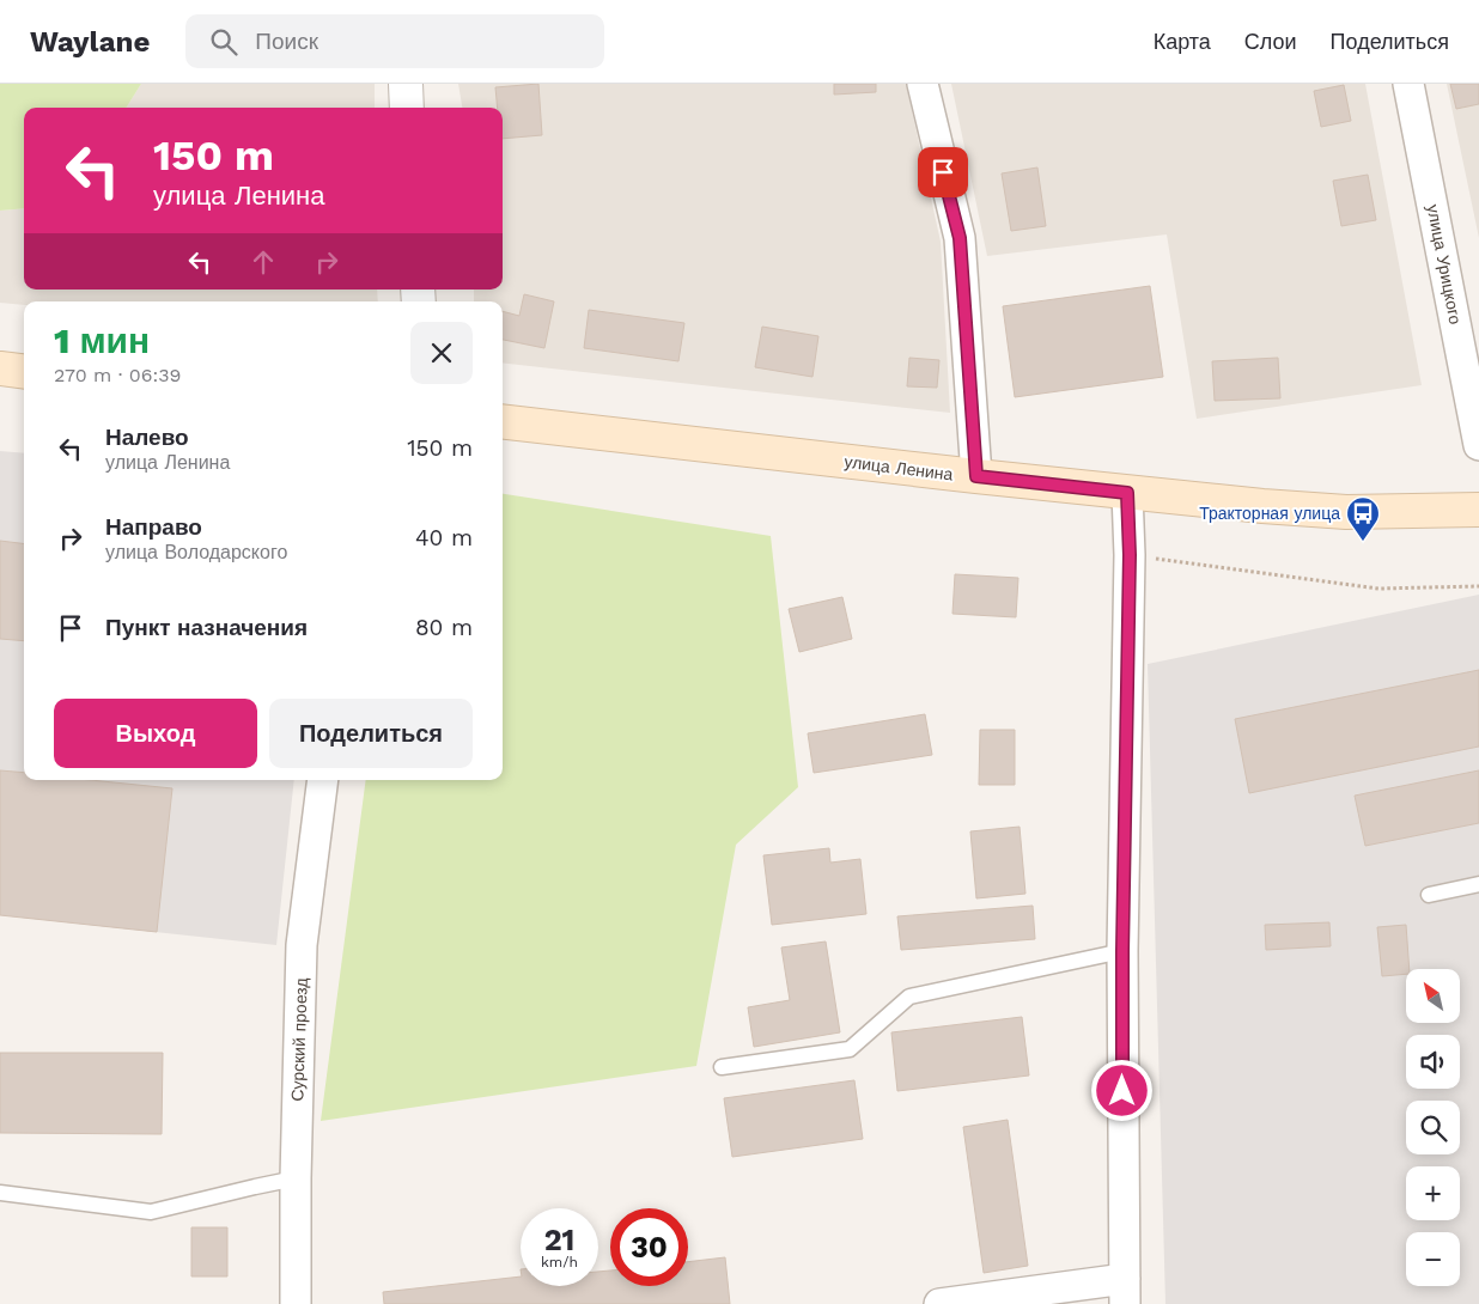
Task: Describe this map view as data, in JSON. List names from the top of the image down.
{
  "streets": {
    "main road": ["улица Ленина"],
    "street": ["улица Урицкого", "Сурский проезд"]
  },
  "places": {
    "bus stop": ["Тракторная улица"]
  },
  "north": "top left",
  "page": {
    "header": "Waylane",
    "search": "Поиск",
    "nav": ["Карта", "Слои", "Поделиться"],
    "turn": ["150 m", "улица Ленина"],
    "heading": ["1 мин", "270 m · 06:39"],
    "list": [
      {
        "name": "Налево",
        "note": "улица Ленина",
        "value": "150 m"
      },
      {
        "name": "Направо",
        "note": "улица Володарского",
        "value": "40 m"
      },
      {
        "name": "Пункт назначения",
        "value": "80 m"
      }
    ],
    "buttons": ["Выход", "Поделиться"],
    "map_buttons": ["+", "−"],
    "speed": "21 km/h",
    "limit": "30"
  }
}
